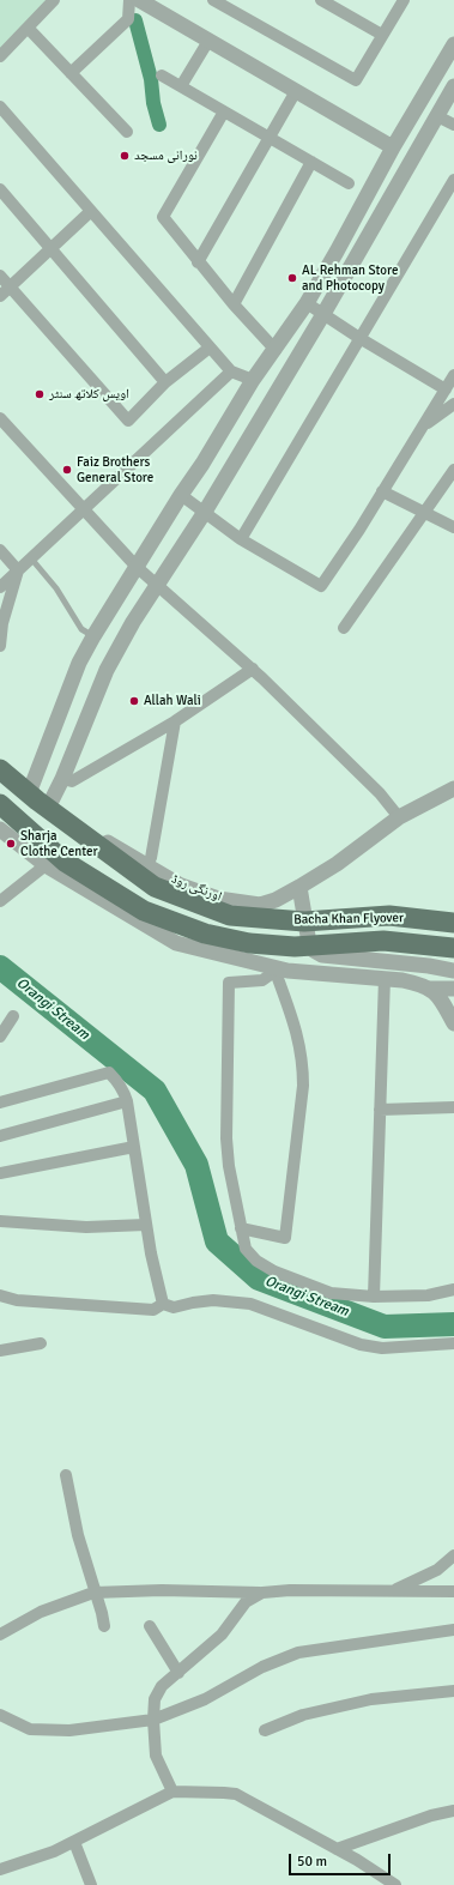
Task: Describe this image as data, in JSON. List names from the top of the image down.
{
  "streets": {
    "main road": ["Bacha Khan Flyover"],
    "street": ["اورنگی روڈ"]
  },
  "water": ["Orangi Stream"],
  "places": [
    "نورانی مسجد",
    "AL Rehman Store and Photocopy",
    "اویس کلاتھ سنٹر",
    "Faiz Brothers General Store",
    "Allah Wali",
    "Sharja Clothe Center"
  ],
  "scale_bar": "50 m"
}
